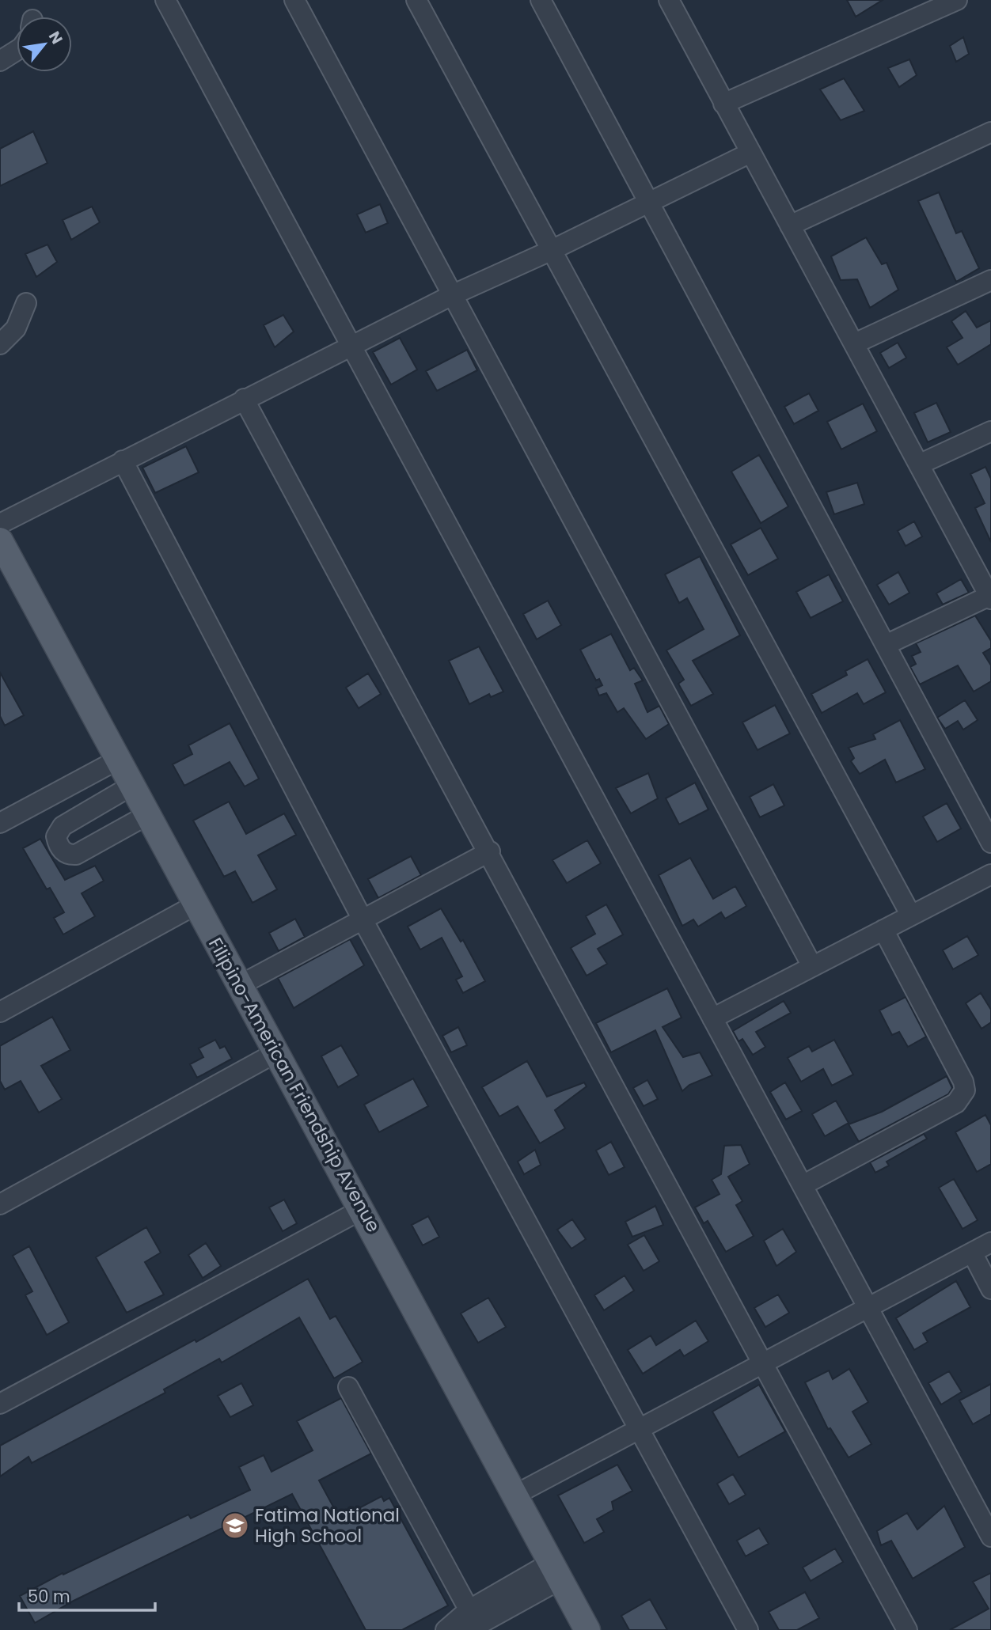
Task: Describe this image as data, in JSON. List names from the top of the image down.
{
  "streets": {
    "main road": ["Filipino-American Friendship Avenue"]
  },
  "places": {
    "school or university": ["Fatima National High School"]
  },
  "scale_bar": "50 m",
  "north": "top right"
}
